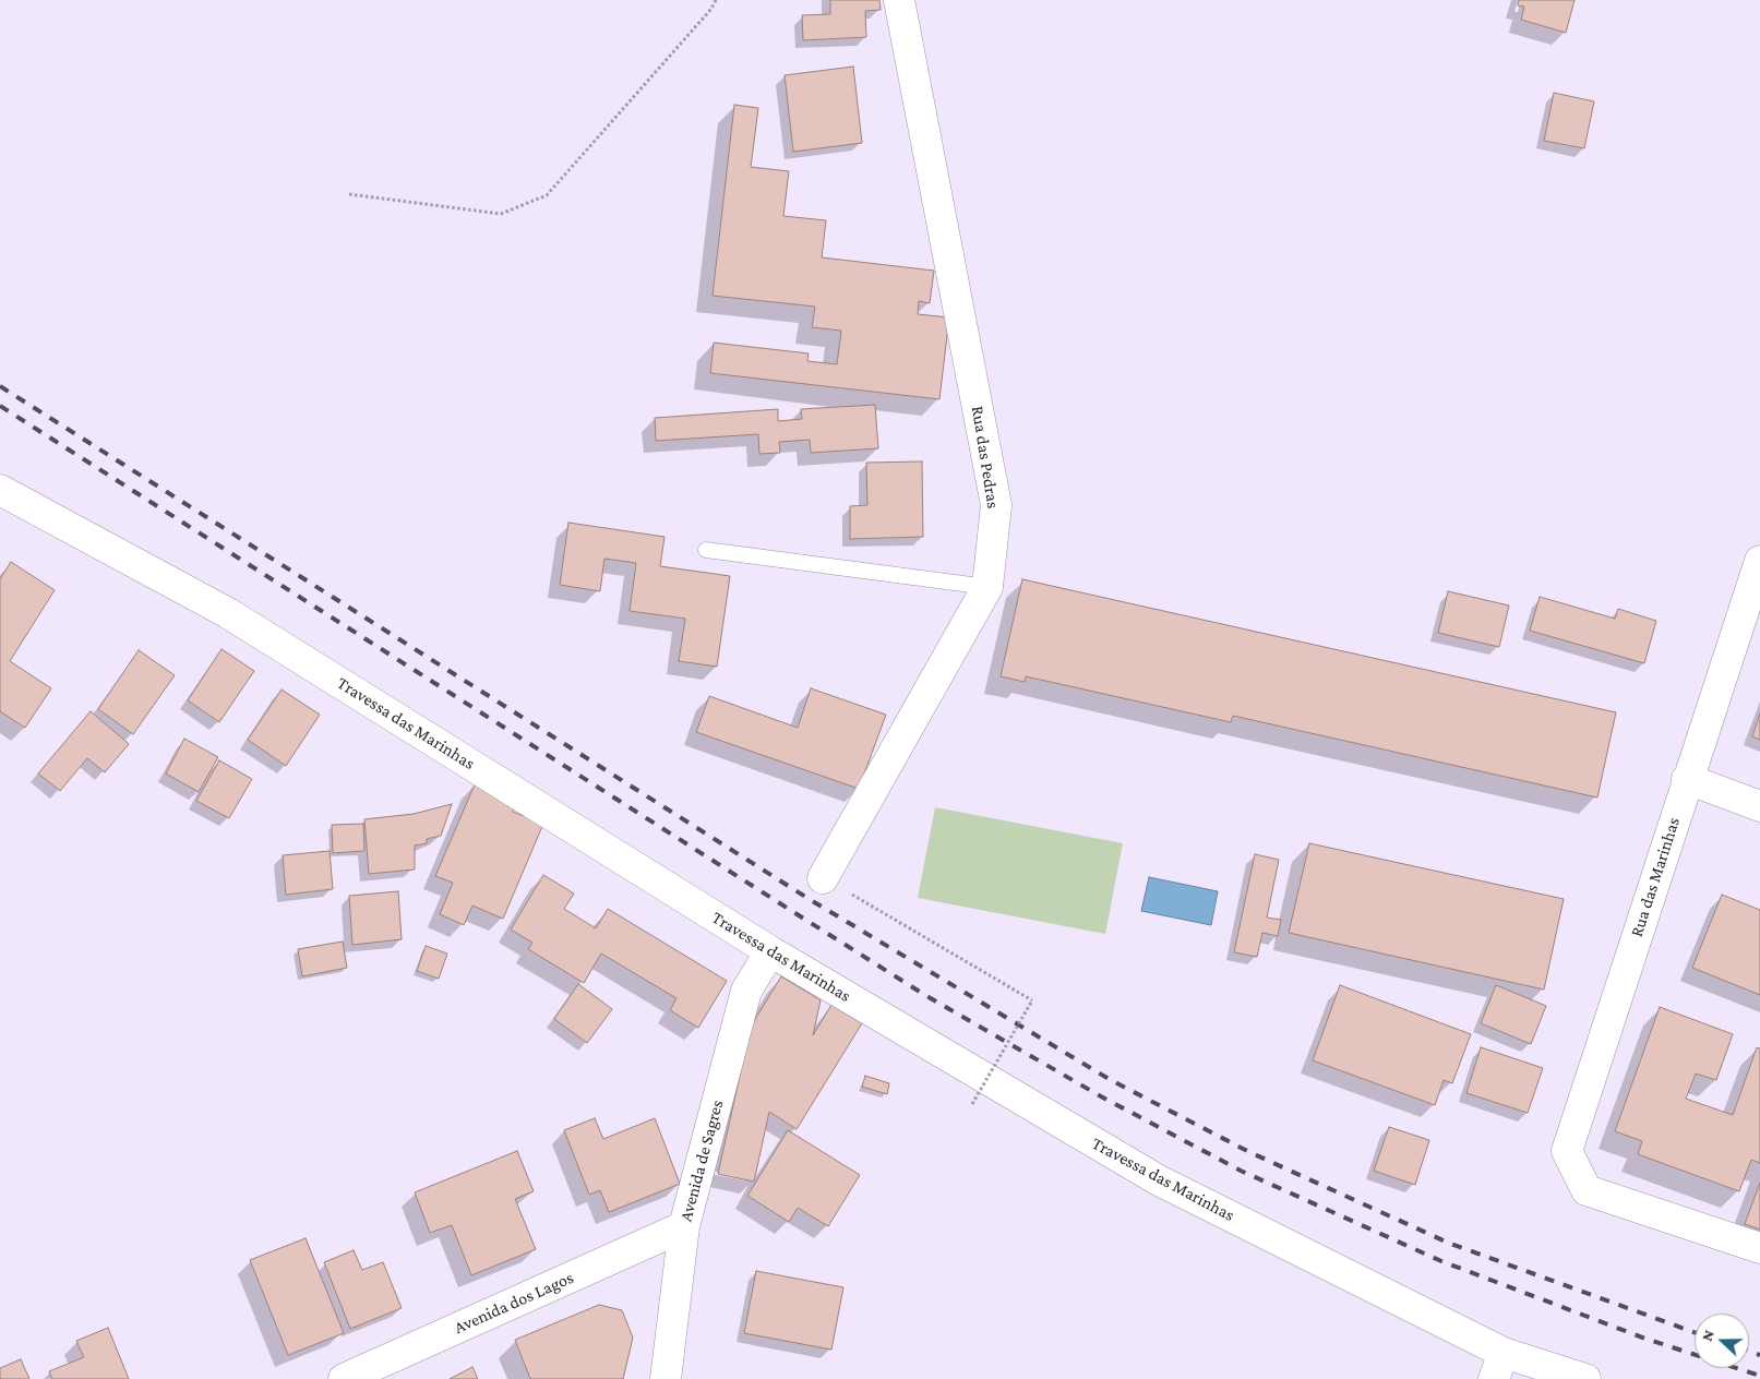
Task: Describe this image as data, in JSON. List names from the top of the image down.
{
  "streets": {
    "street": [
      "Rua das Pedras",
      "Travessa das Marinhas",
      "Rua das Marinhas",
      "Avenida de Sagres",
      "Avenida dos Lagos"
    ]
  },
  "crossings": [
    ["Travessa das Marinhas", "Avenida de Sagres"],
    ["Avenida de Sagres", "Avenida dos Lagos"]
  ],
  "north": "left"
}
